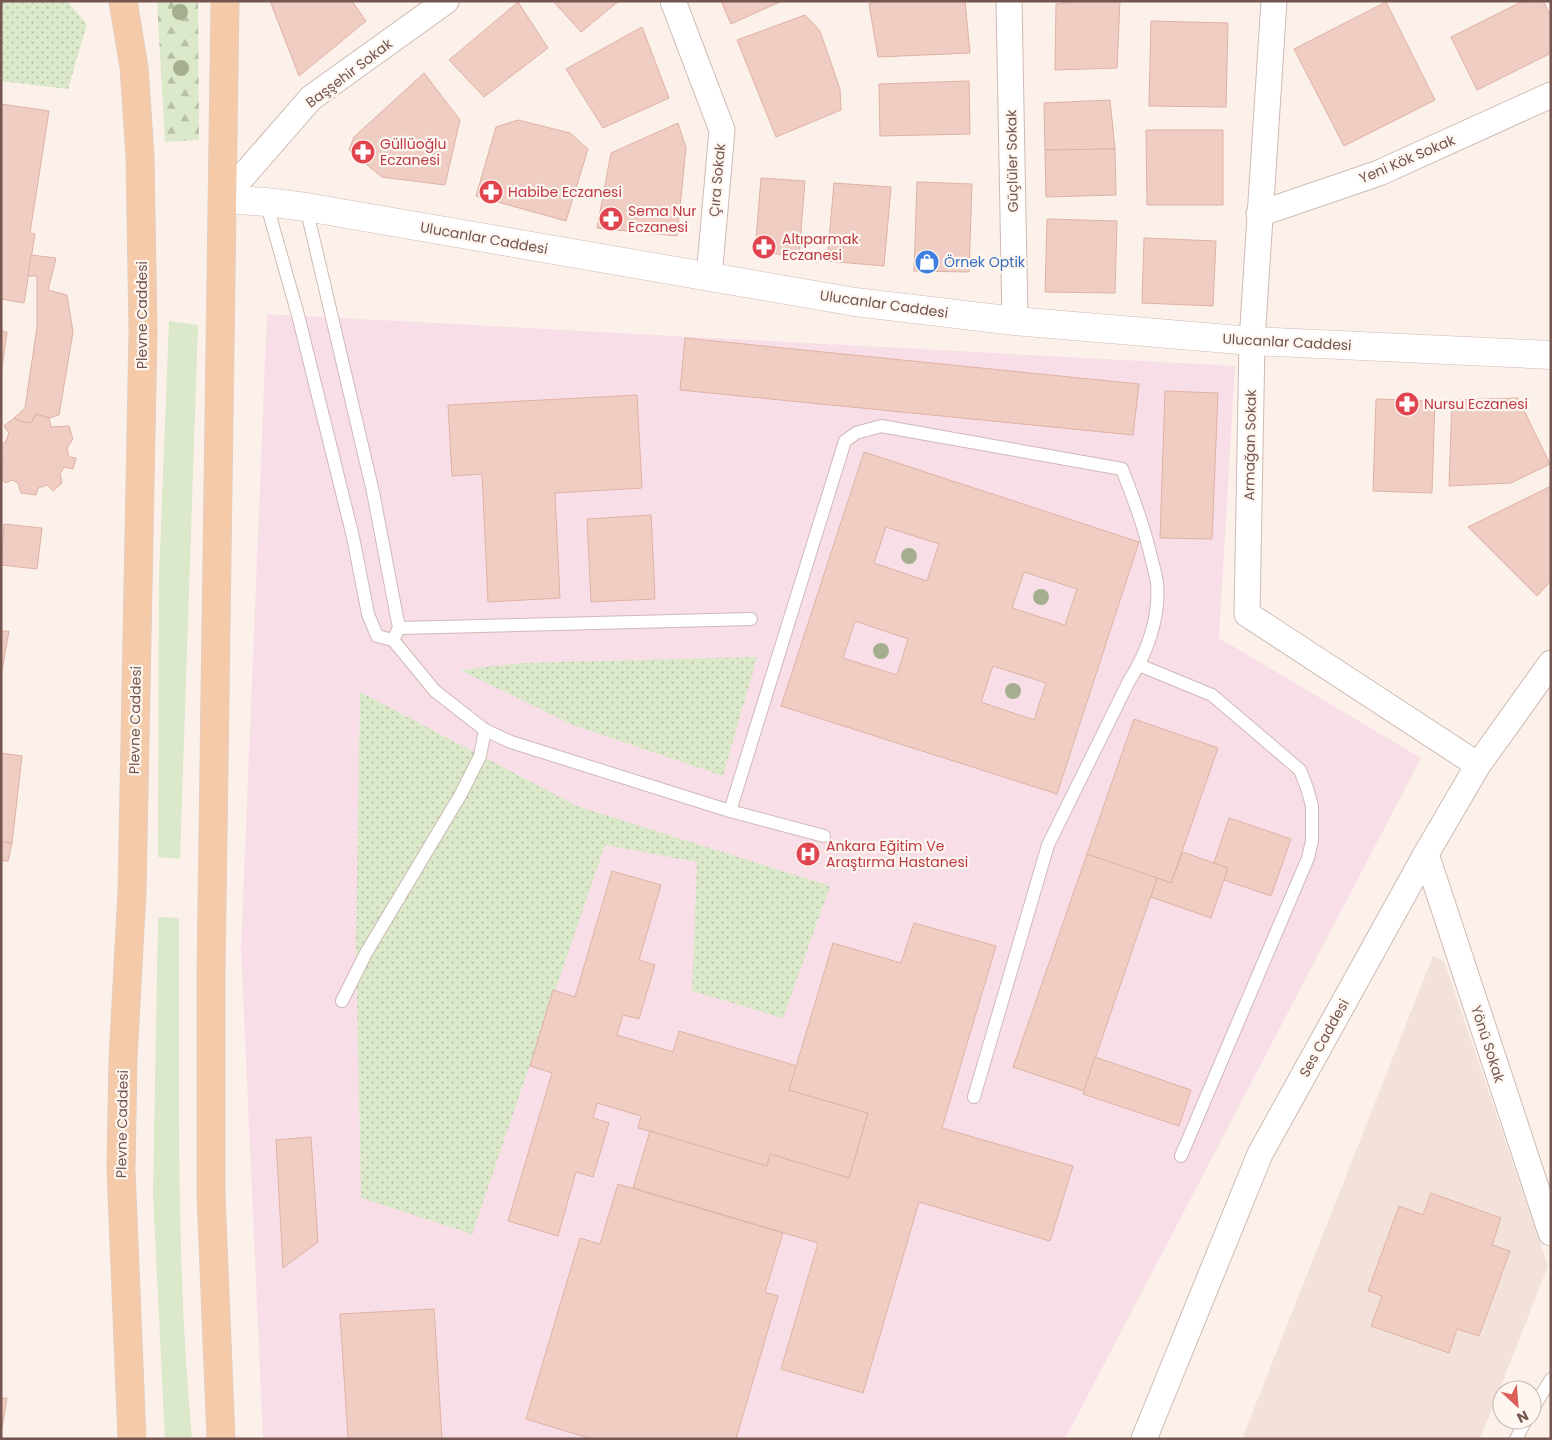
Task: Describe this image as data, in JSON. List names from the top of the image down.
{
  "streets": {
    "main road": ["Ulucanlar Caddesi", "Plevne Caddesi"],
    "street": [
      "Başşehir Sokak",
      "Yeni Kök Sokak",
      "Güçlüler Sokak",
      "Çıra Sokak",
      "Armağan Sokak",
      "Ses Caddesi",
      "Yönü Sokak"
    ]
  },
  "crossings": [
    ["Başşehir Sokak", "Ulucanlar Caddesi"],
    ["Yeni Kök Sokak", "Armağan Sokak"],
    ["Güçlüler Sokak", "Ulucanlar Caddesi"],
    ["Çıra Sokak", "Ulucanlar Caddesi"],
    ["Ulucanlar Caddesi", "Armağan Sokak"],
    ["Armağan Sokak", "Ses Caddesi"],
    ["Ses Caddesi", "Yönü Sokak"]
  ],
  "places": {
    "pharmacy": [
      "Güllüoğlu Eczanesi",
      "Habibe Eczanesi",
      "Sema Nur Eczanesi",
      "Altıparmak Eczanesi",
      "Nursu Eczanesi"
    ],
    "shop": ["Örnek Optik"],
    "hospital": ["Ankara Eğitim Ve Araştırma Hastanesi"]
  },
  "north": "bottom right"
}
